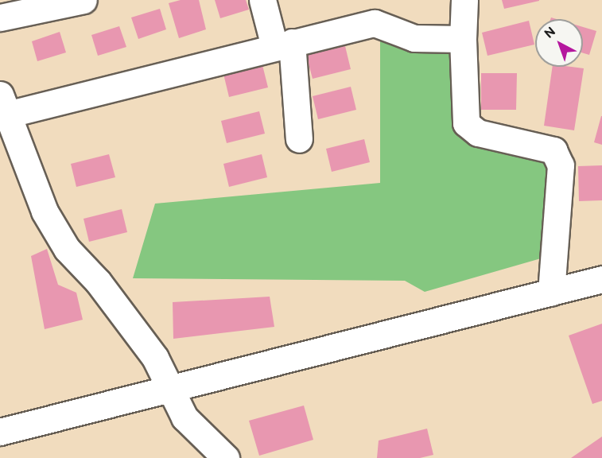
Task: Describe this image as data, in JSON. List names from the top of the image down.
{
  "north": "top left"
}
